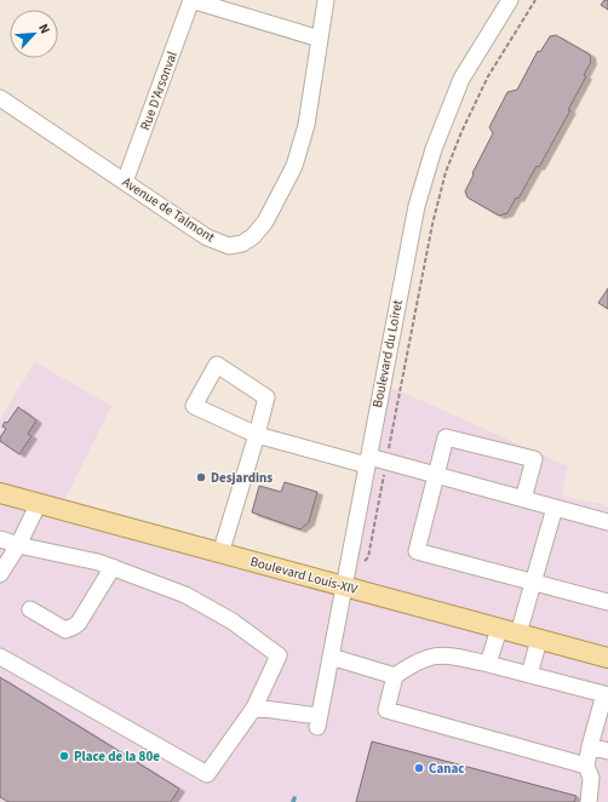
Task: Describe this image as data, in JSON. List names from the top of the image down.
{
  "streets": {
    "main road": ["Boulevard Louis-XIV"],
    "street": ["Rue D'Arsonval", "Avenue de Talmont", "Boulevard du Loiret"]
  },
  "crossings": [
    ["Rue D'Arsonval", "Avenue de Talmont"],
    ["Boulevard du Loiret", "Boulevard Louis-XIV"]
  ],
  "places": ["Desjardins", "Place de la 80e", "Canac"],
  "north": "top right"
}
